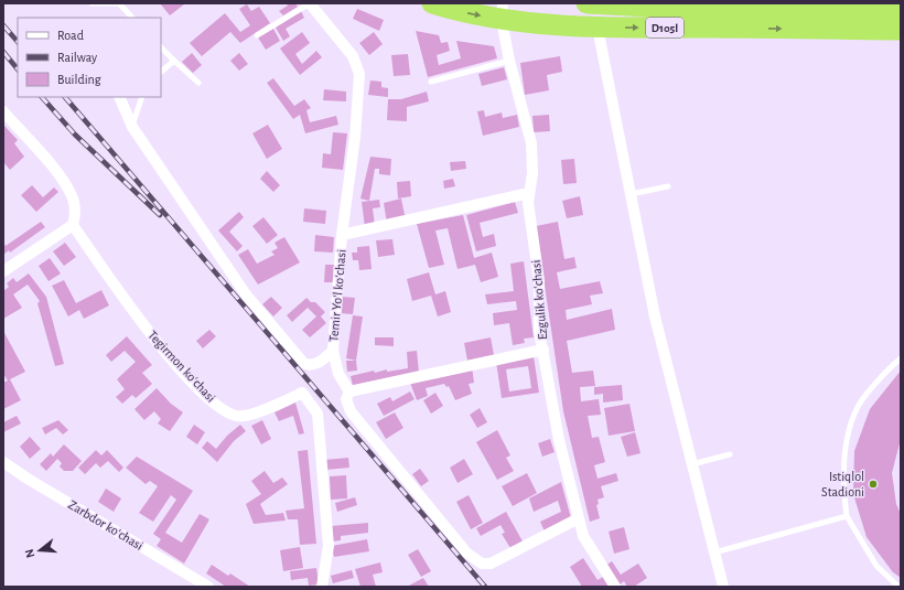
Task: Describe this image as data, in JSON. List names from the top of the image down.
{
  "streets": {
    "highway": ["D105l"],
    "street": [
      "Temir Yoʻl koʻchasi",
      "Ezgulik koʻchasi",
      "Tegirmon koʻchasi",
      "Zarbdor koʻchasi"
    ]
  },
  "crossings": [
    ["D105l", "Ezgulik koʻchasi"]
  ],
  "places": ["Istiqlol Stadioni"],
  "legend": ["Road", "Railway", "Building"],
  "north": "left"
}
